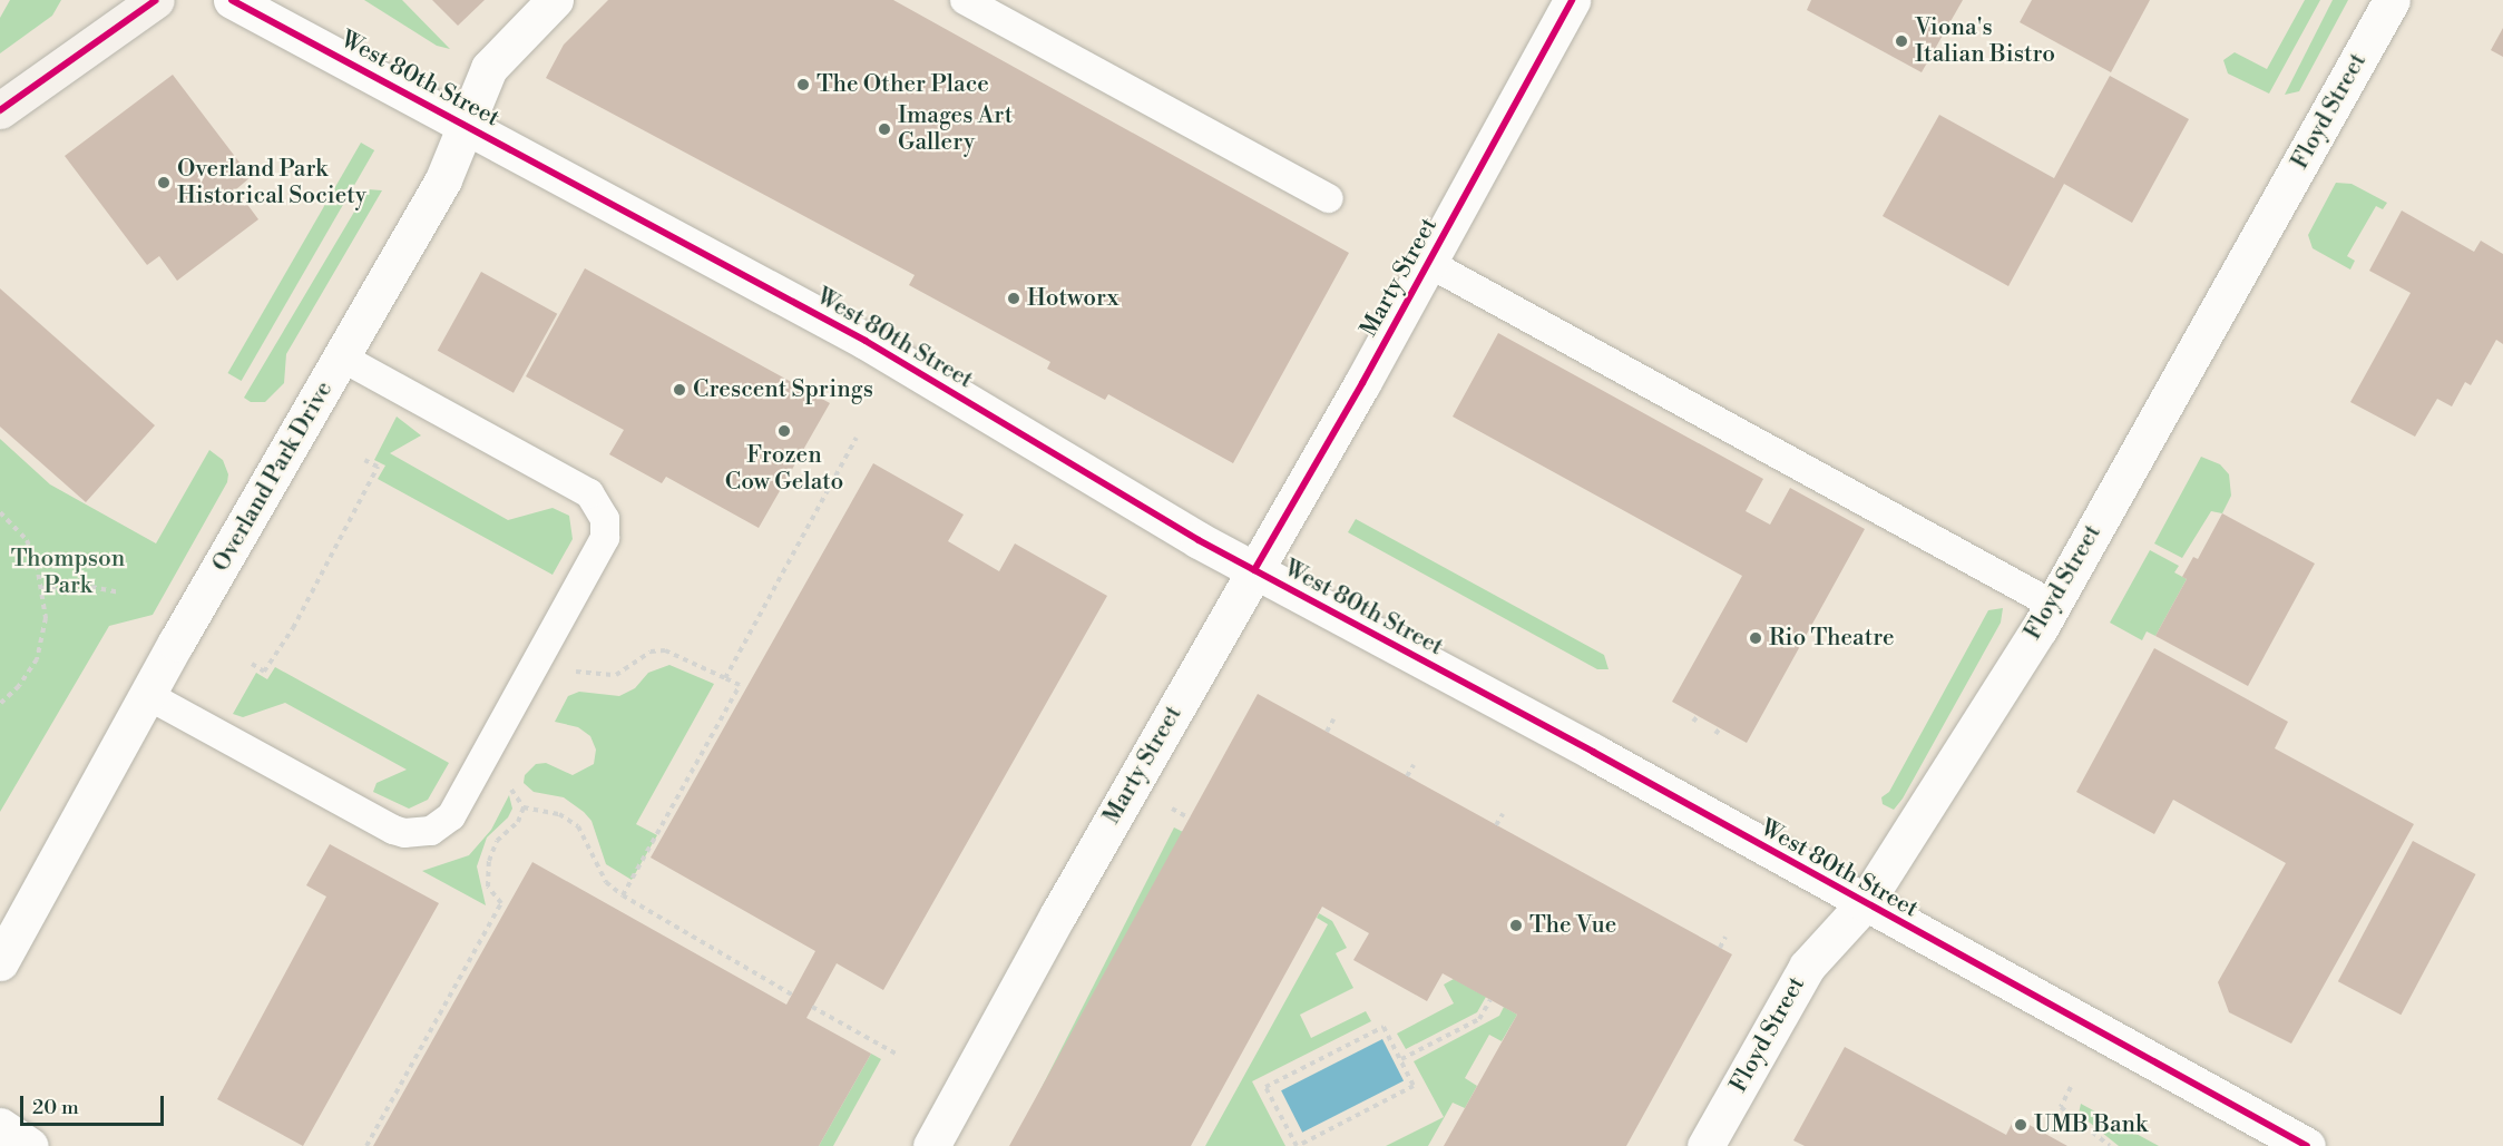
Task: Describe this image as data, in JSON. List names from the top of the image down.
{
  "streets": {
    "street": [
      "West 80th Street",
      "Floyd Street",
      "Marty Street",
      "Overland Park Drive"
    ]
  },
  "crossings": [
    ["West 80th Street", "Floyd Street"],
    ["West 80th Street", "Marty Street"],
    ["West 80th Street", "Overland Park Drive"]
  ],
  "parks": ["Thompson Park"],
  "places": [
    "Viona's Italian Bistro",
    "The Other Place",
    "Images Art Gallery",
    "Overland Park Historical Society",
    "Hotworx",
    "Crescent Springs",
    "Frozen Cow Gelato",
    "Rio Theatre",
    "The Vue",
    "UMB Bank"
  ],
  "scale_bar": "20 m"
}
